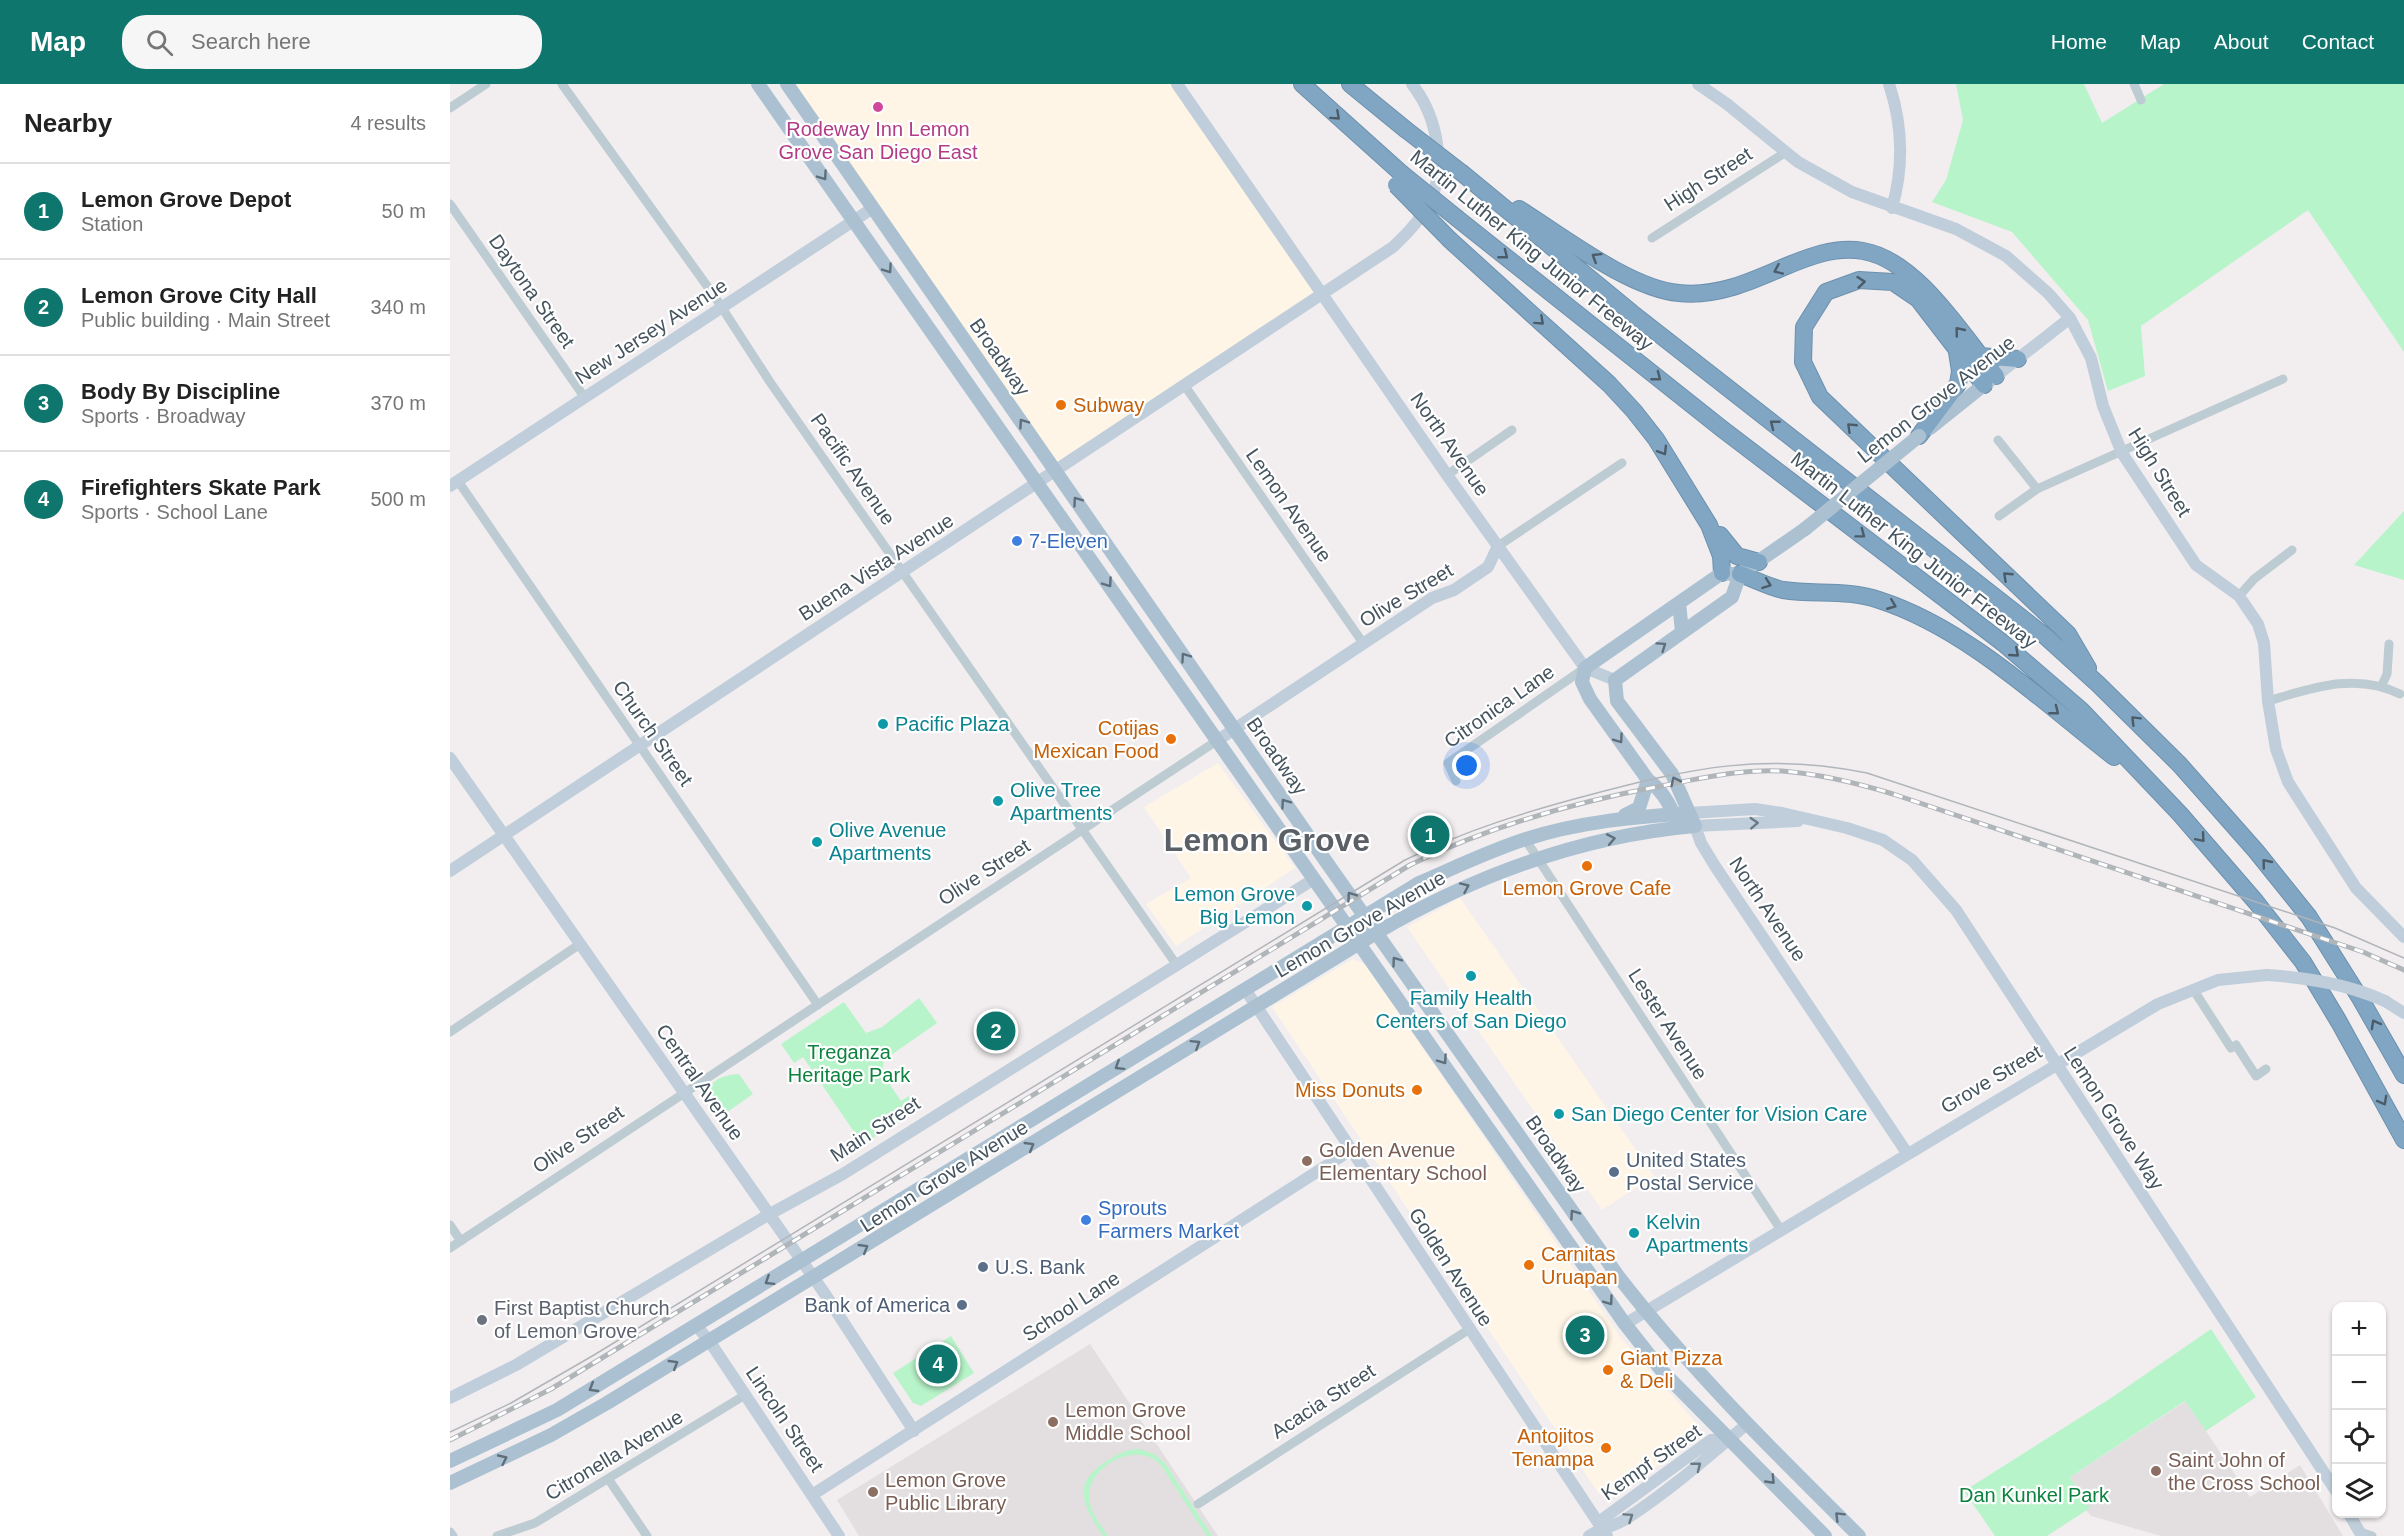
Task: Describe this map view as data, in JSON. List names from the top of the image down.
{
  "streets": {
    "highway": ["Martin Luther King Junior Freeway"],
    "main road": ["Broadway", "Lemon Grove Avenue", "North Avenue"],
    "street": [
      "High Street",
      "Daytona Street",
      "New Jersey Avenue",
      "Pacific Avenue",
      "Lemon Avenue",
      "Buena Vista Avenue",
      "Olive Street",
      "Citronica Lane",
      "Church Street",
      "Lester Avenue",
      "Grove Street",
      "Central Avenue",
      "Lemon Grove Way",
      "Main Street",
      "Golden Avenue",
      "School Lane",
      "Acacia Street",
      "Lincoln Street",
      "Citronella Avenue",
      "Kempf Street"
    ]
  },
  "crossings": [
    ["High Street", "Lemon Grove Avenue"],
    ["Daytona Street", "New Jersey Avenue"],
    ["New Jersey Avenue", "Broadway"],
    ["New Jersey Avenue", "Pacific Avenue"],
    ["New Jersey Avenue", "Church Street"],
    ["Broadway", "Lemon Grove Avenue"],
    ["Broadway", "Buena Vista Avenue"],
    ["Broadway", "Olive Street"],
    ["Broadway", "Grove Street"],
    ["Broadway", "Main Street"],
    ["Broadway", "Kempf Street"],
    ["Lemon Grove Avenue", "North Avenue"],
    ["Lemon Grove Avenue", "Lester Avenue"],
    ["Lemon Grove Avenue", "Central Avenue"],
    ["Lemon Grove Avenue", "Lemon Grove Way"],
    ["Lemon Grove Avenue", "Golden Avenue"],
    ["Lemon Grove Avenue", "Lincoln Street"],
    ["North Avenue", "Buena Vista Avenue"],
    ["North Avenue", "Olive Street"],
    ["North Avenue", "Citronica Lane"],
    ["North Avenue", "Grove Street"],
    ["Pacific Avenue", "Buena Vista Avenue"],
    ["Pacific Avenue", "Olive Street"],
    ["Pacific Avenue", "Main Street"],
    ["Lemon Avenue", "Buena Vista Avenue"],
    ["Lemon Avenue", "Olive Street"],
    ["Buena Vista Avenue", "Church Street"],
    ["Buena Vista Avenue", "Central Avenue"],
    ["Olive Street", "Church Street"],
    ["Olive Street", "Central Avenue"],
    ["Lester Avenue", "Grove Street"],
    ["Grove Street", "Lemon Grove Way"],
    ["Central Avenue", "Main Street"],
    ["Central Avenue", "School Lane"],
    ["Golden Avenue", "School Lane"],
    ["Golden Avenue", "Acacia Street"],
    ["Golden Avenue", "Kempf Street"],
    ["School Lane", "Lincoln Street"],
    ["Lincoln Street", "Citronella Avenue"]
  ],
  "districts": ["Lemon Grove"],
  "parks": ["Treganza Heritage Park", "Dan Kunkel Park"],
  "places": [
    "Rodeway Inn Lemon Grove San Diego East",
    "Subway",
    "7-Eleven",
    "Pacific Plaza",
    "Cotijas Mexican Food",
    "Olive Tree Apartments",
    "Olive Avenue Apartments",
    "Lemon Grove Cafe",
    "Lemon Grove Big Lemon",
    "Family Health Centers of San Diego",
    "Miss Donuts",
    "San Diego Center for Vision Care",
    "Golden Avenue Elementary School",
    "United States Postal Service",
    "Sprouts Farmers Market",
    "Kelvin Apartments",
    "Carnitas Uruapan",
    "U.S. Bank",
    "Bank of America",
    "First Baptist Church of Lemon Grove",
    "Giant Pizza & Deli",
    "Lemon Grove Middle School",
    "Antojitos Tenampa",
    "Saint John of the Cross School",
    "Lemon Grove Public Library"
  ],
  "page": {
    "header": "Map",
    "search": "Search here",
    "nav": [
      "Home",
      "Map",
      "About",
      "Contact"
    ],
    "heading": ["Nearby", "4 results"],
    "list": [
      {
        "mark": "1",
        "name": "Lemon Grove Depot",
        "note": "Station",
        "value": "50 m"
      },
      {
        "mark": "2",
        "name": "Lemon Grove City Hall",
        "note": "Public building · Main Street",
        "value": "340 m"
      },
      {
        "mark": "3",
        "name": "Body By Discipline",
        "note": "Sports · Broadway",
        "value": "370 m"
      },
      {
        "mark": "4",
        "name": "Firefighters Skate Park",
        "note": "Sports · School Lane",
        "value": "500 m"
      }
    ],
    "pins": [
      "1",
      "2",
      "3",
      "4"
    ],
    "map_buttons": ["+", "−"]
  }
}
